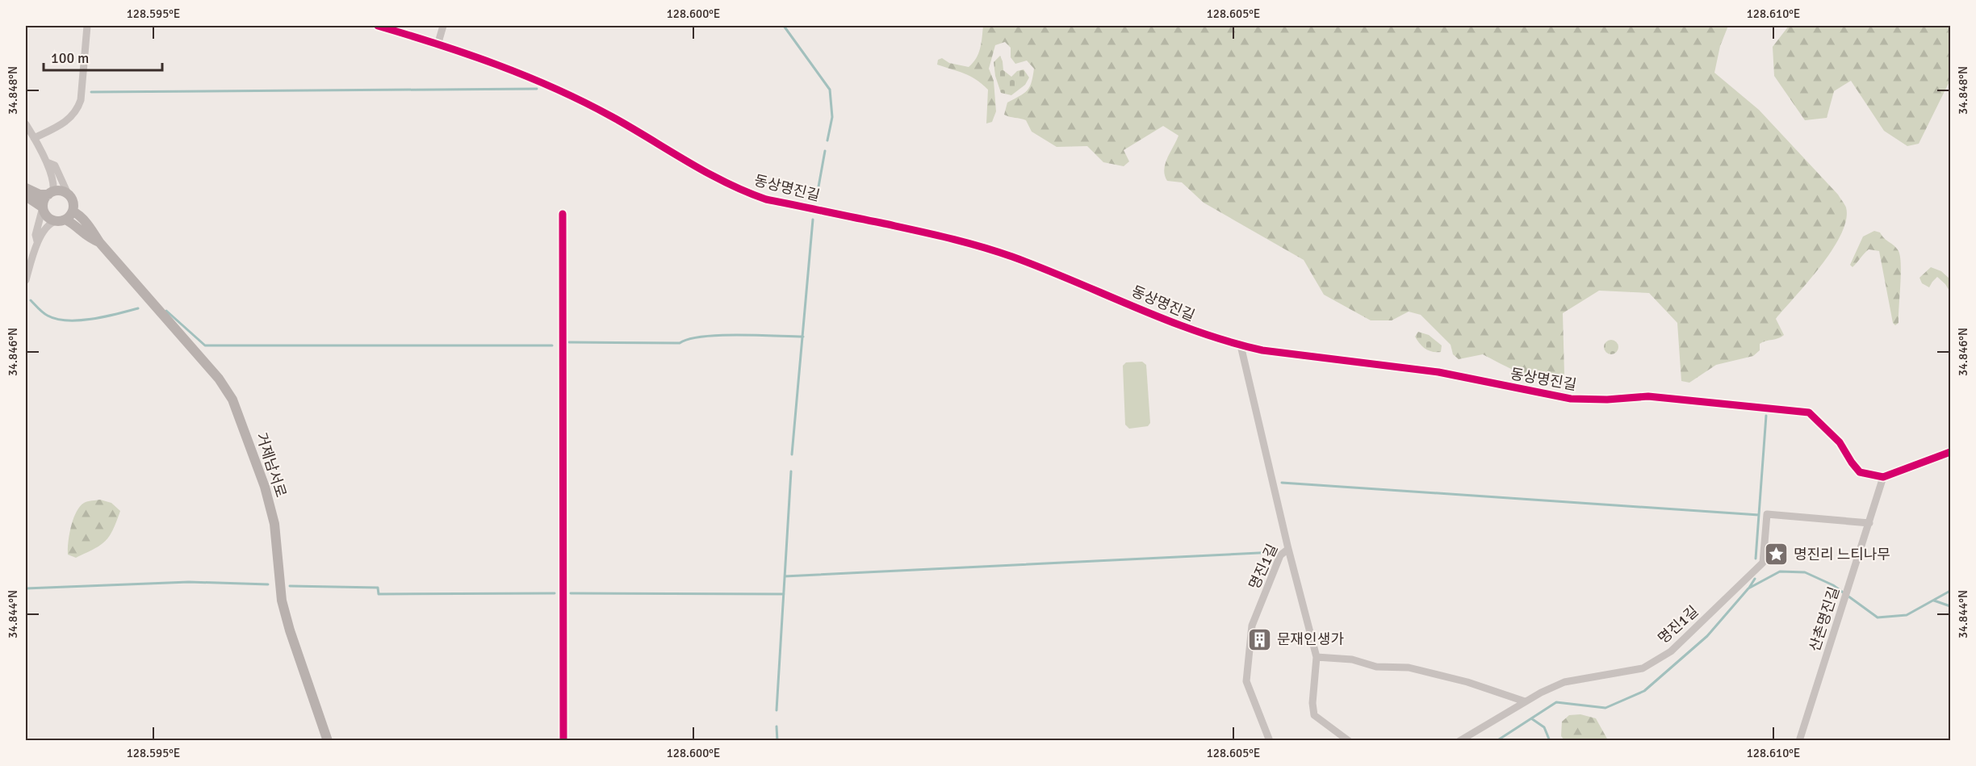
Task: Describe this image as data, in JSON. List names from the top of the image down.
{
  "streets": {
    "main road": ["거제남서로"],
    "street": ["동상명진길", "명진1길", "산촌명진길"]
  },
  "crossings": [
    ["동상명진길", "명진1길"],
    ["동상명진길", "산촌명진길"],
    ["명진1길", "산촌명진길"]
  ],
  "places": {
    "place": ["명진리 느티나무"],
    "building": ["문재인생가"]
  },
  "scale_bar": "100 m",
  "coordinates": [
    "128.595°E",
    "128.600°E",
    "128.605°E",
    "128.610°E",
    "34.848°N",
    "34.846°N",
    "34.844°N"
  ]
}
